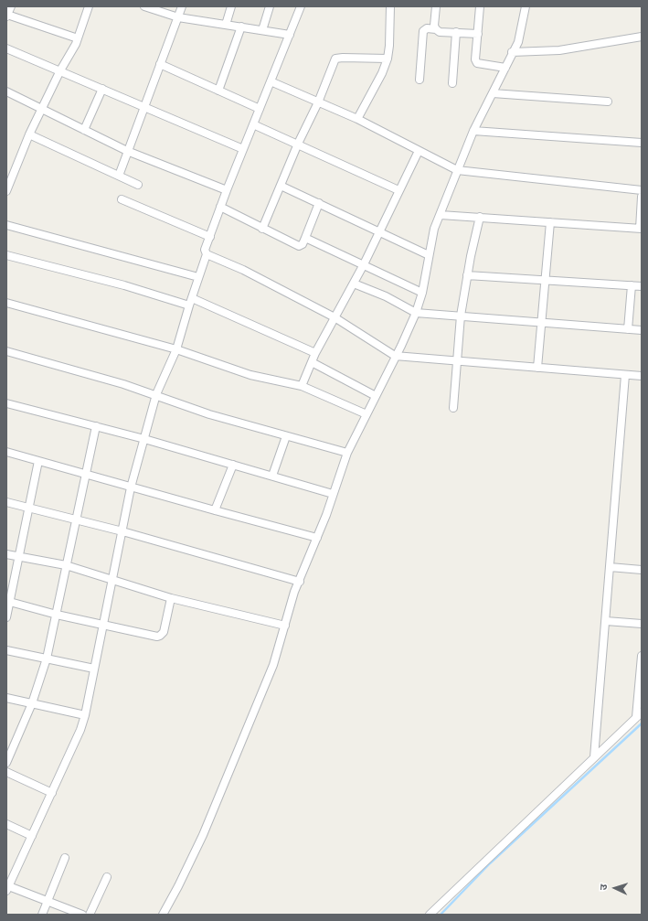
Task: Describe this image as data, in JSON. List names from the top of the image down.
{
  "north": "left"
}
